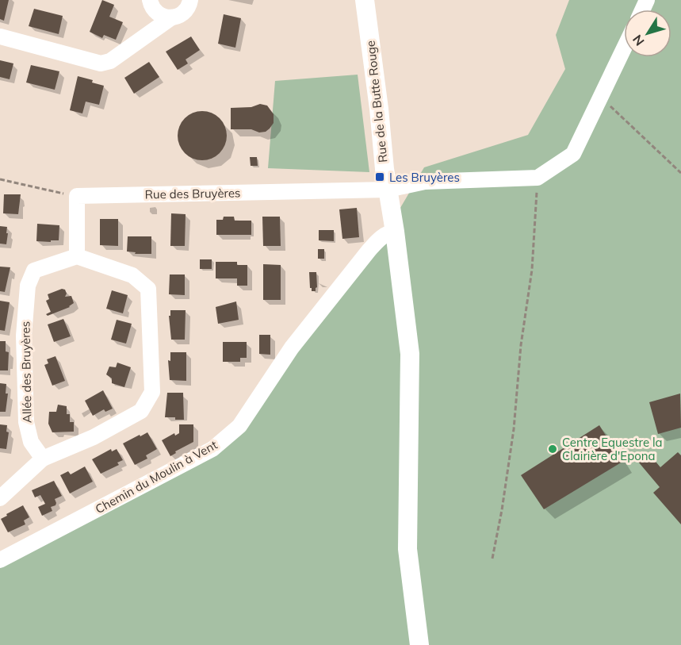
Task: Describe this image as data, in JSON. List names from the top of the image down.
{
  "streets": {
    "street": [
      "Rue de la Butte Rouge",
      "Rue des Bruyères",
      "Allée des Bruyères",
      "Chemin du Moulin à Vent"
    ]
  },
  "crossings": [
    ["Rue de la Butte Rouge", "Rue des Bruyères"],
    ["Rue de la Butte Rouge", "Chemin du Moulin à Vent"]
  ],
  "places": {
    "transit": ["Les Bruyères"],
    "other": ["Centre Equestre la Clairière d'Epona"]
  },
  "north": "bottom left"
}
